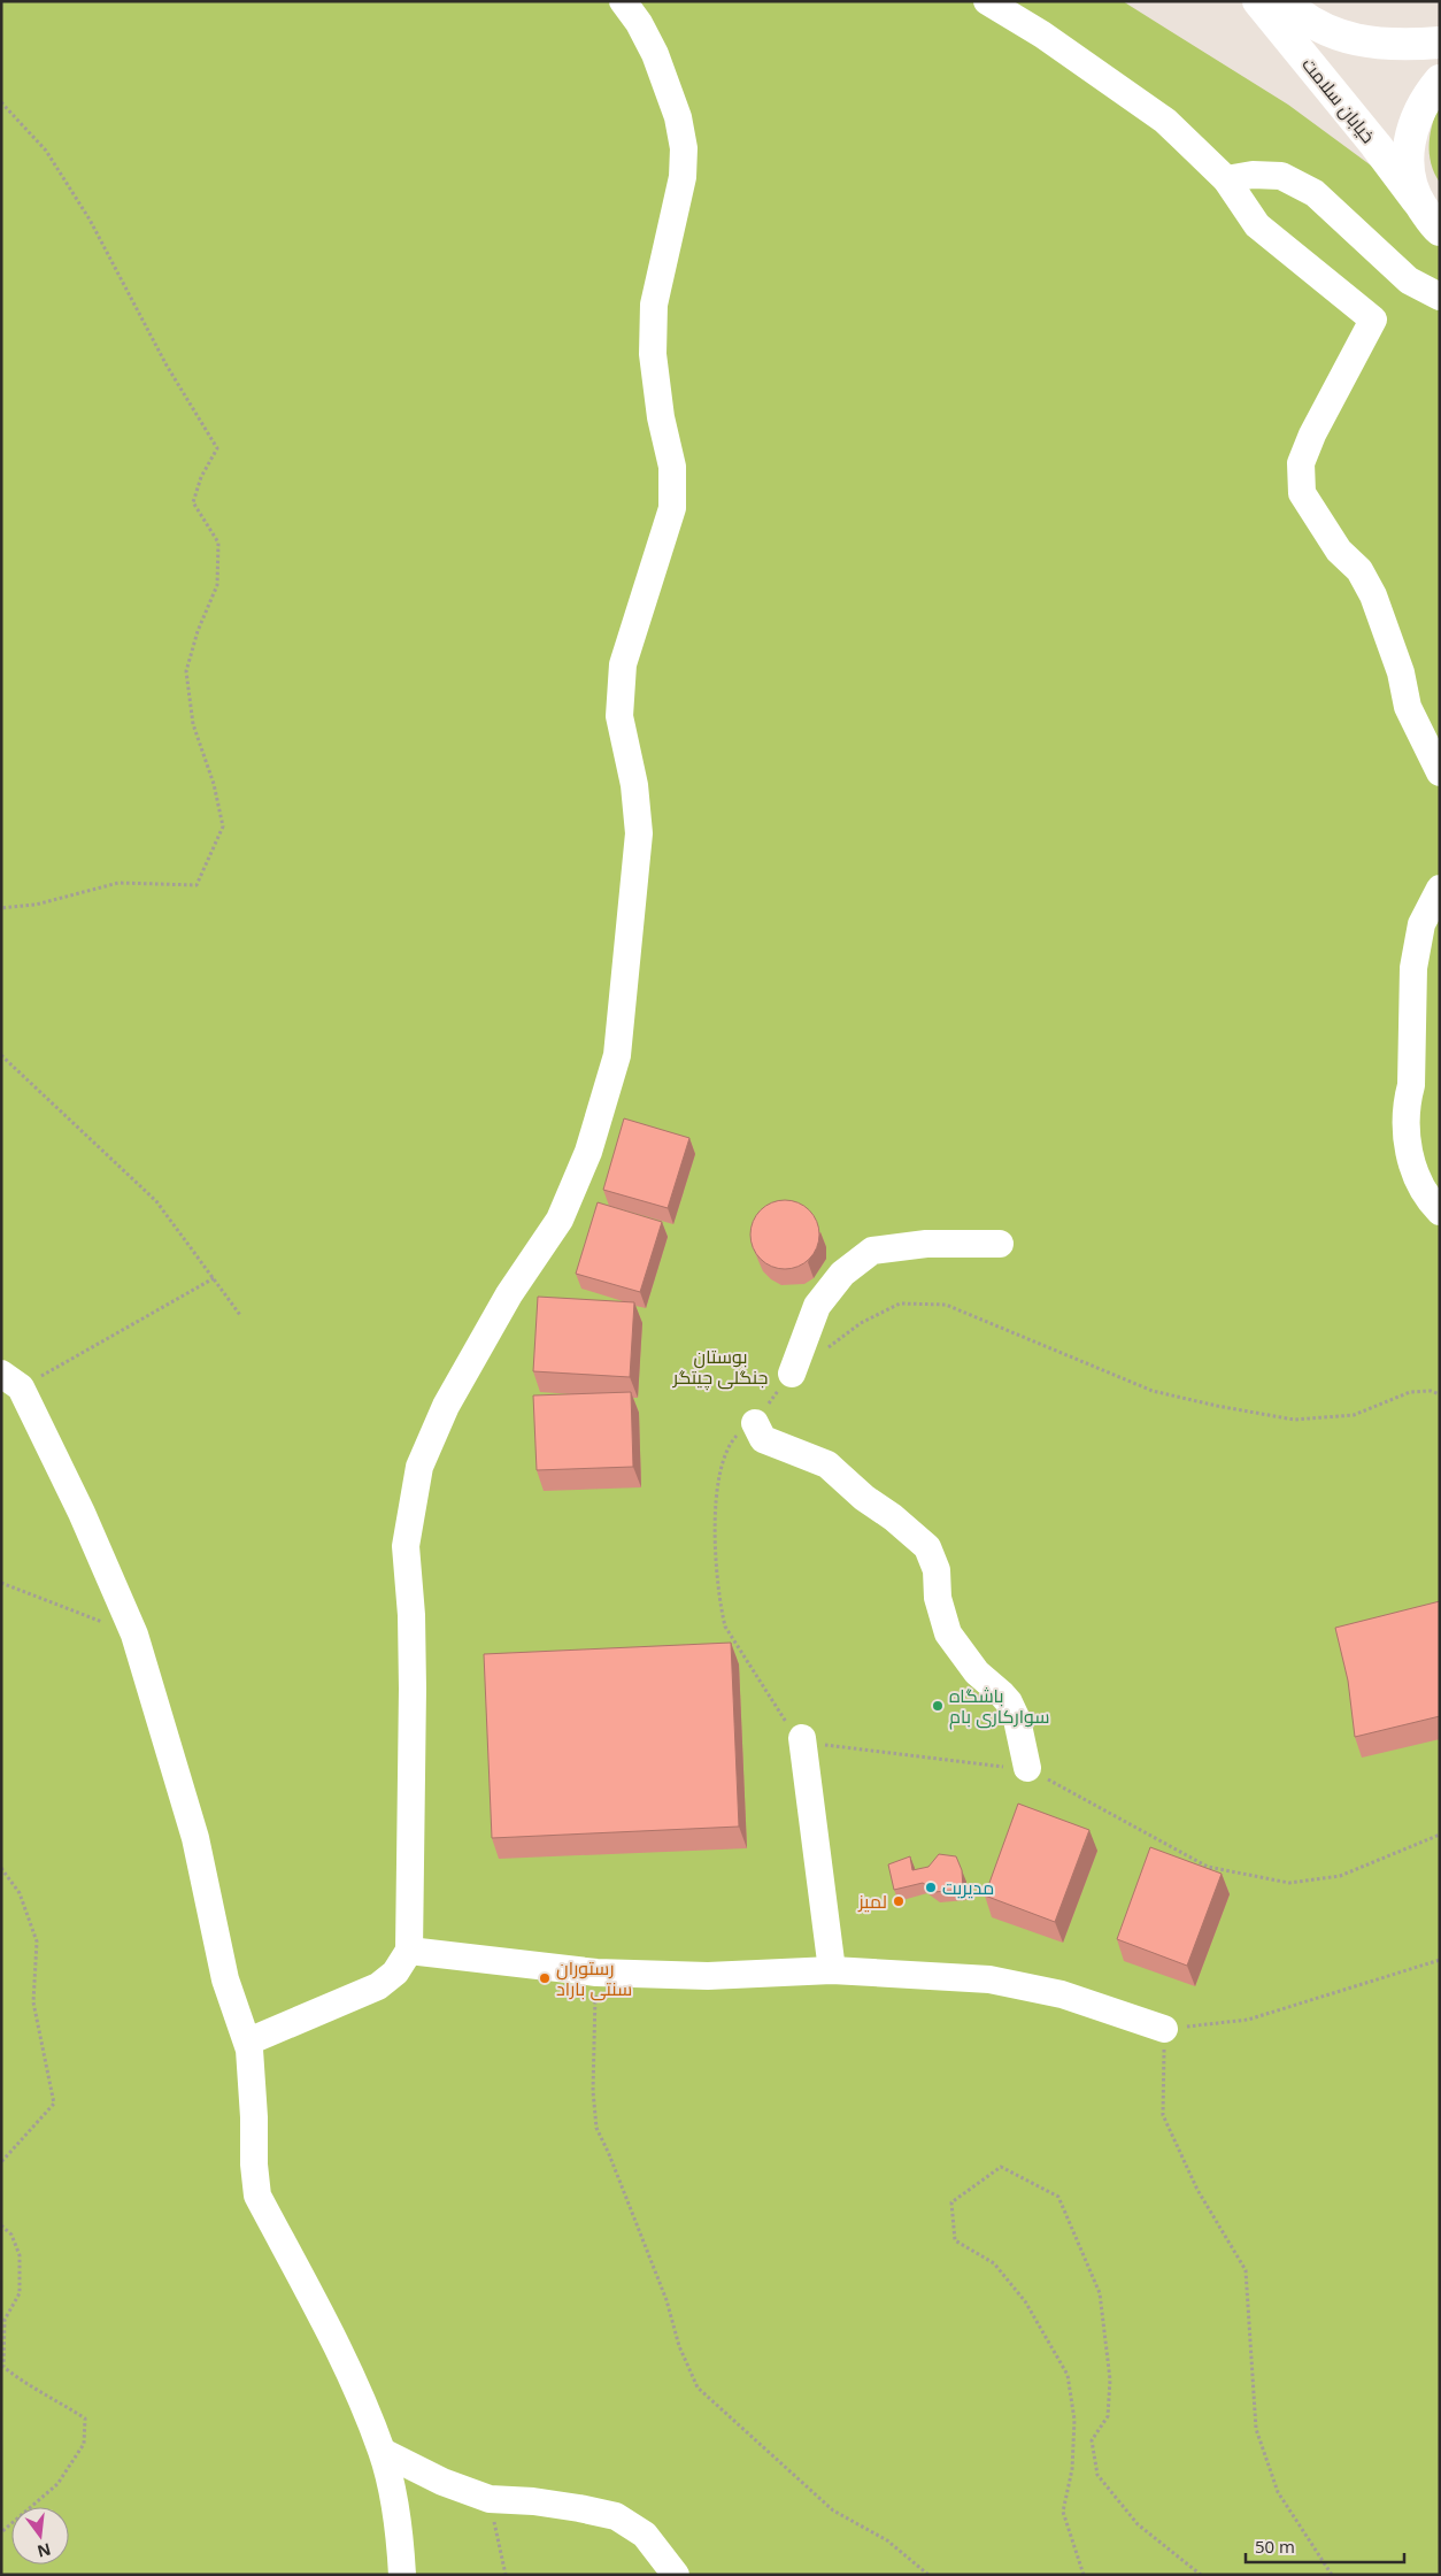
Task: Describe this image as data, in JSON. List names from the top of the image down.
{
  "streets": {
    "main road": ["خیابان سلامت"]
  },
  "parks": ["بوستان جنگلی چیتگر"],
  "places": [
    "باشگاه سوارکاری بام",
    "مدیریت",
    "لمیز",
    "رستوران سنتی باراد"
  ],
  "scale_bar": "50 m",
  "north": "bottom"
}
